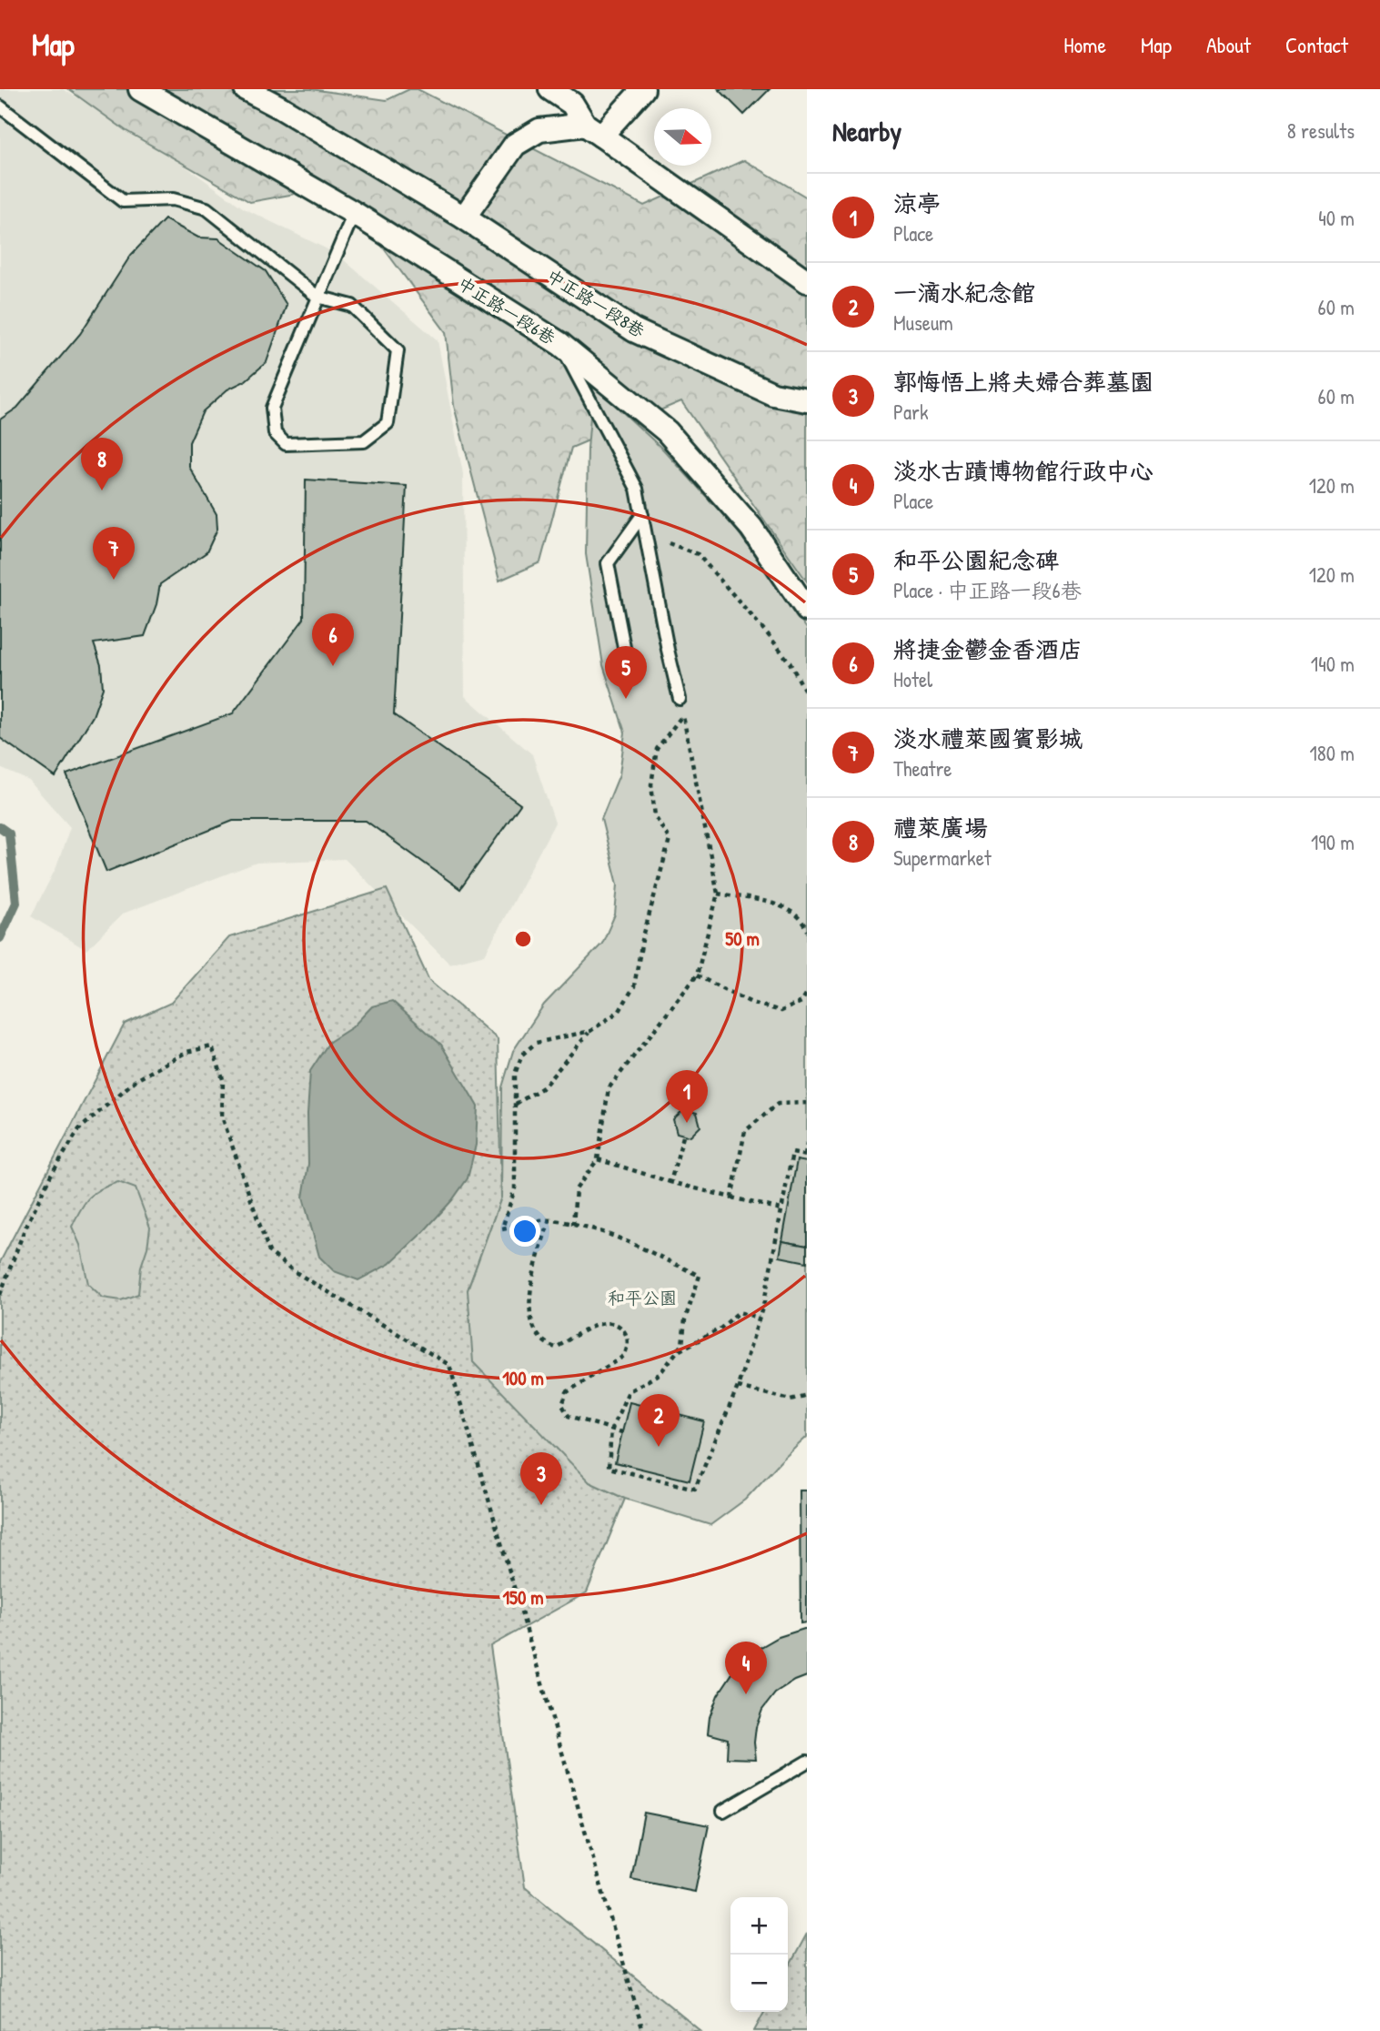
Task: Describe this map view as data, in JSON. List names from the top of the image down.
{
  "streets": {
    "street": ["中正路一段8巷", "中正路一段6巷"]
  },
  "parks": ["和平公園"],
  "north": "right",
  "page": {
    "header": "Map",
    "nav": [
      "Home",
      "Map",
      "About",
      "Contact"
    ],
    "heading": ["Nearby", "8 results"],
    "list": [
      {
        "mark": "1",
        "name": "涼亭",
        "note": "Place",
        "value": "40 m"
      },
      {
        "mark": "2",
        "name": "一滴水紀念館",
        "note": "Museum",
        "value": "60 m"
      },
      {
        "mark": "3",
        "name": "郭悔悟上將夫婦合葬墓園",
        "note": "Park",
        "value": "60 m"
      },
      {
        "mark": "4",
        "name": "淡水古蹟博物館行政中心",
        "note": "Place",
        "value": "120 m"
      },
      {
        "mark": "5",
        "name": "和平公園紀念碑",
        "note": "Place · 中正路一段6巷",
        "value": "120 m"
      },
      {
        "mark": "6",
        "name": "將捷金鬱金香酒店",
        "note": "Hotel",
        "value": "140 m"
      },
      {
        "mark": "7",
        "name": "淡水禮萊國賓影城",
        "note": "Theatre",
        "value": "180 m"
      },
      {
        "mark": "8",
        "name": "禮萊廣場",
        "note": "Supermarket",
        "value": "190 m"
      }
    ],
    "pins": [
      "8",
      "7",
      "6",
      "5",
      "1",
      "2",
      "3",
      "4"
    ],
    "map_buttons": ["+", "−"]
  },
  "rings": ["50 m", "100 m", "150 m"]
}
